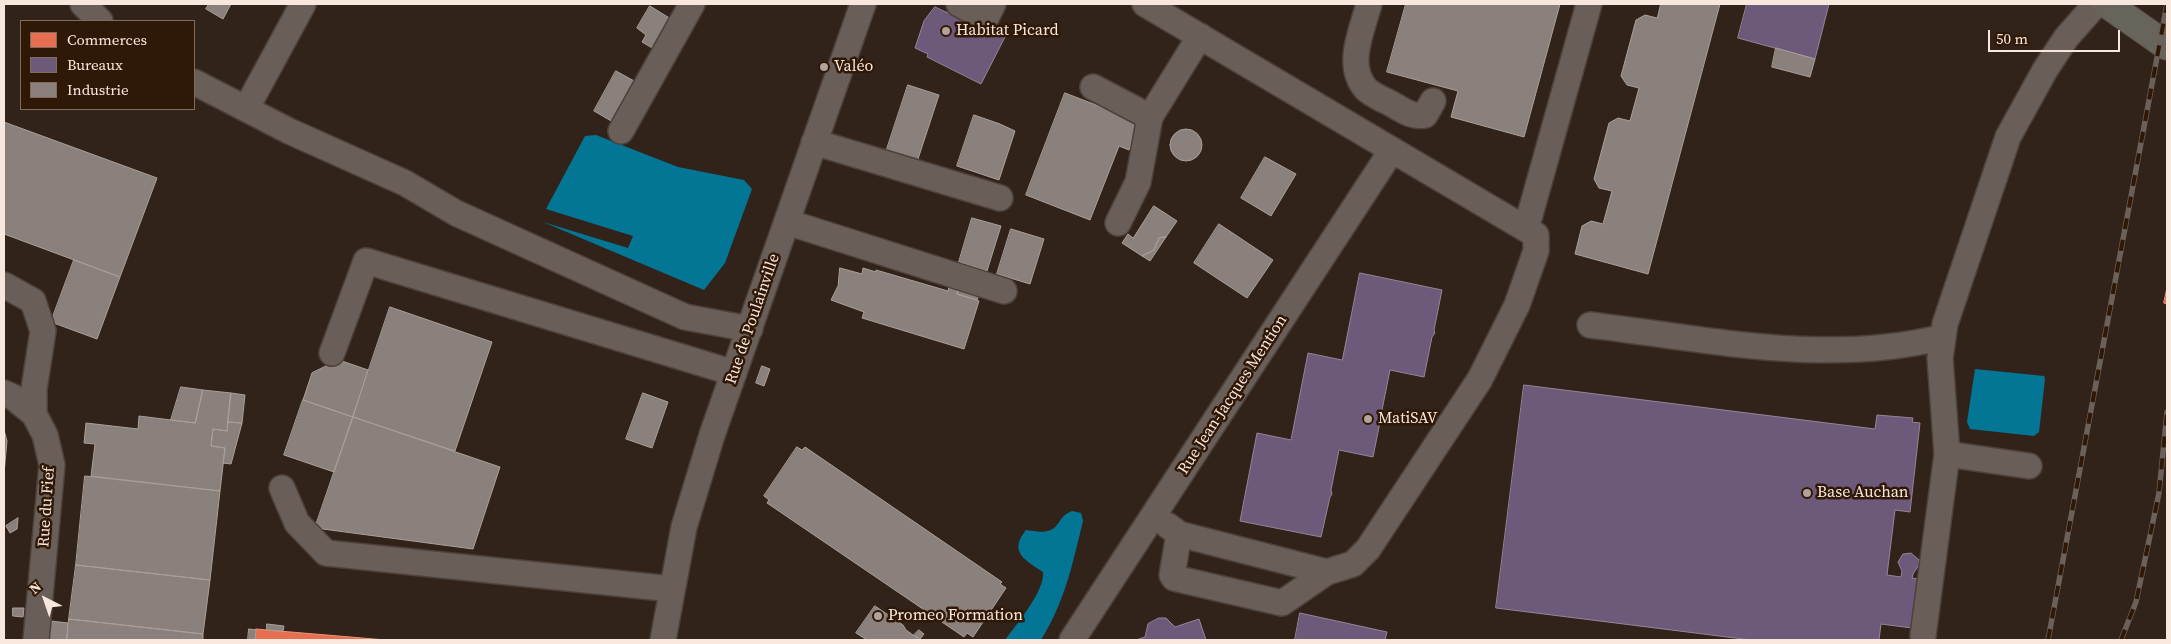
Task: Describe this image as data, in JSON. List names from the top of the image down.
{
  "streets": {
    "street": ["Rue de Poulainville", "Rue Jean-Jacques Mention", "Rue du Fief"]
  },
  "places": [
    "Habitat Picard",
    "Valéo",
    "MatiSAV",
    "Base Auchan",
    "Promeo Formation"
  ],
  "legend": ["Commerces", "Bureaux", "Industrie"],
  "scale_bar": "50 m",
  "north": "top left"
}
